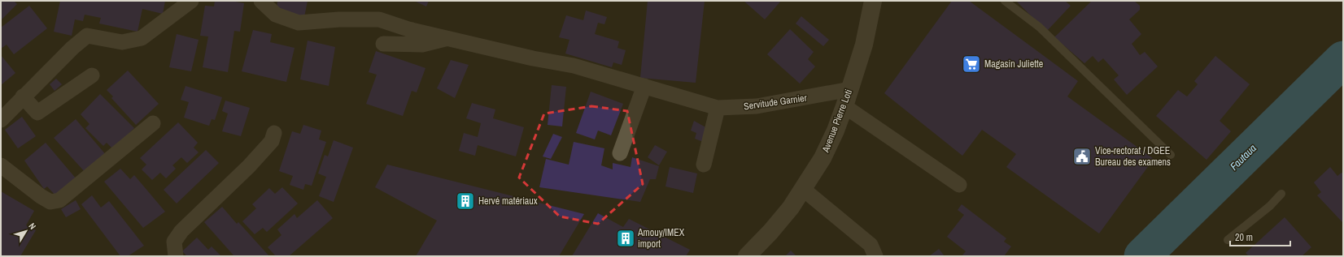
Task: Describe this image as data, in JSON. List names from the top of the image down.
{
  "streets": {
    "main road": ["Avenue Pierre Loti"],
    "street": ["Servitude Garnier"]
  },
  "crossings": [
    ["Servitude Garnier", "Avenue Pierre Loti"]
  ],
  "water": ["Fautaua"],
  "places": {
    "supermarket": ["Magasin Juliette"],
    "public building": ["Vice-rectorat / DGEE Bureau des examens"],
    "building": ["Hervé matériaux", "Amouy/IMEX import"]
  },
  "scale_bar": "20 m",
  "north": "top right"
}
